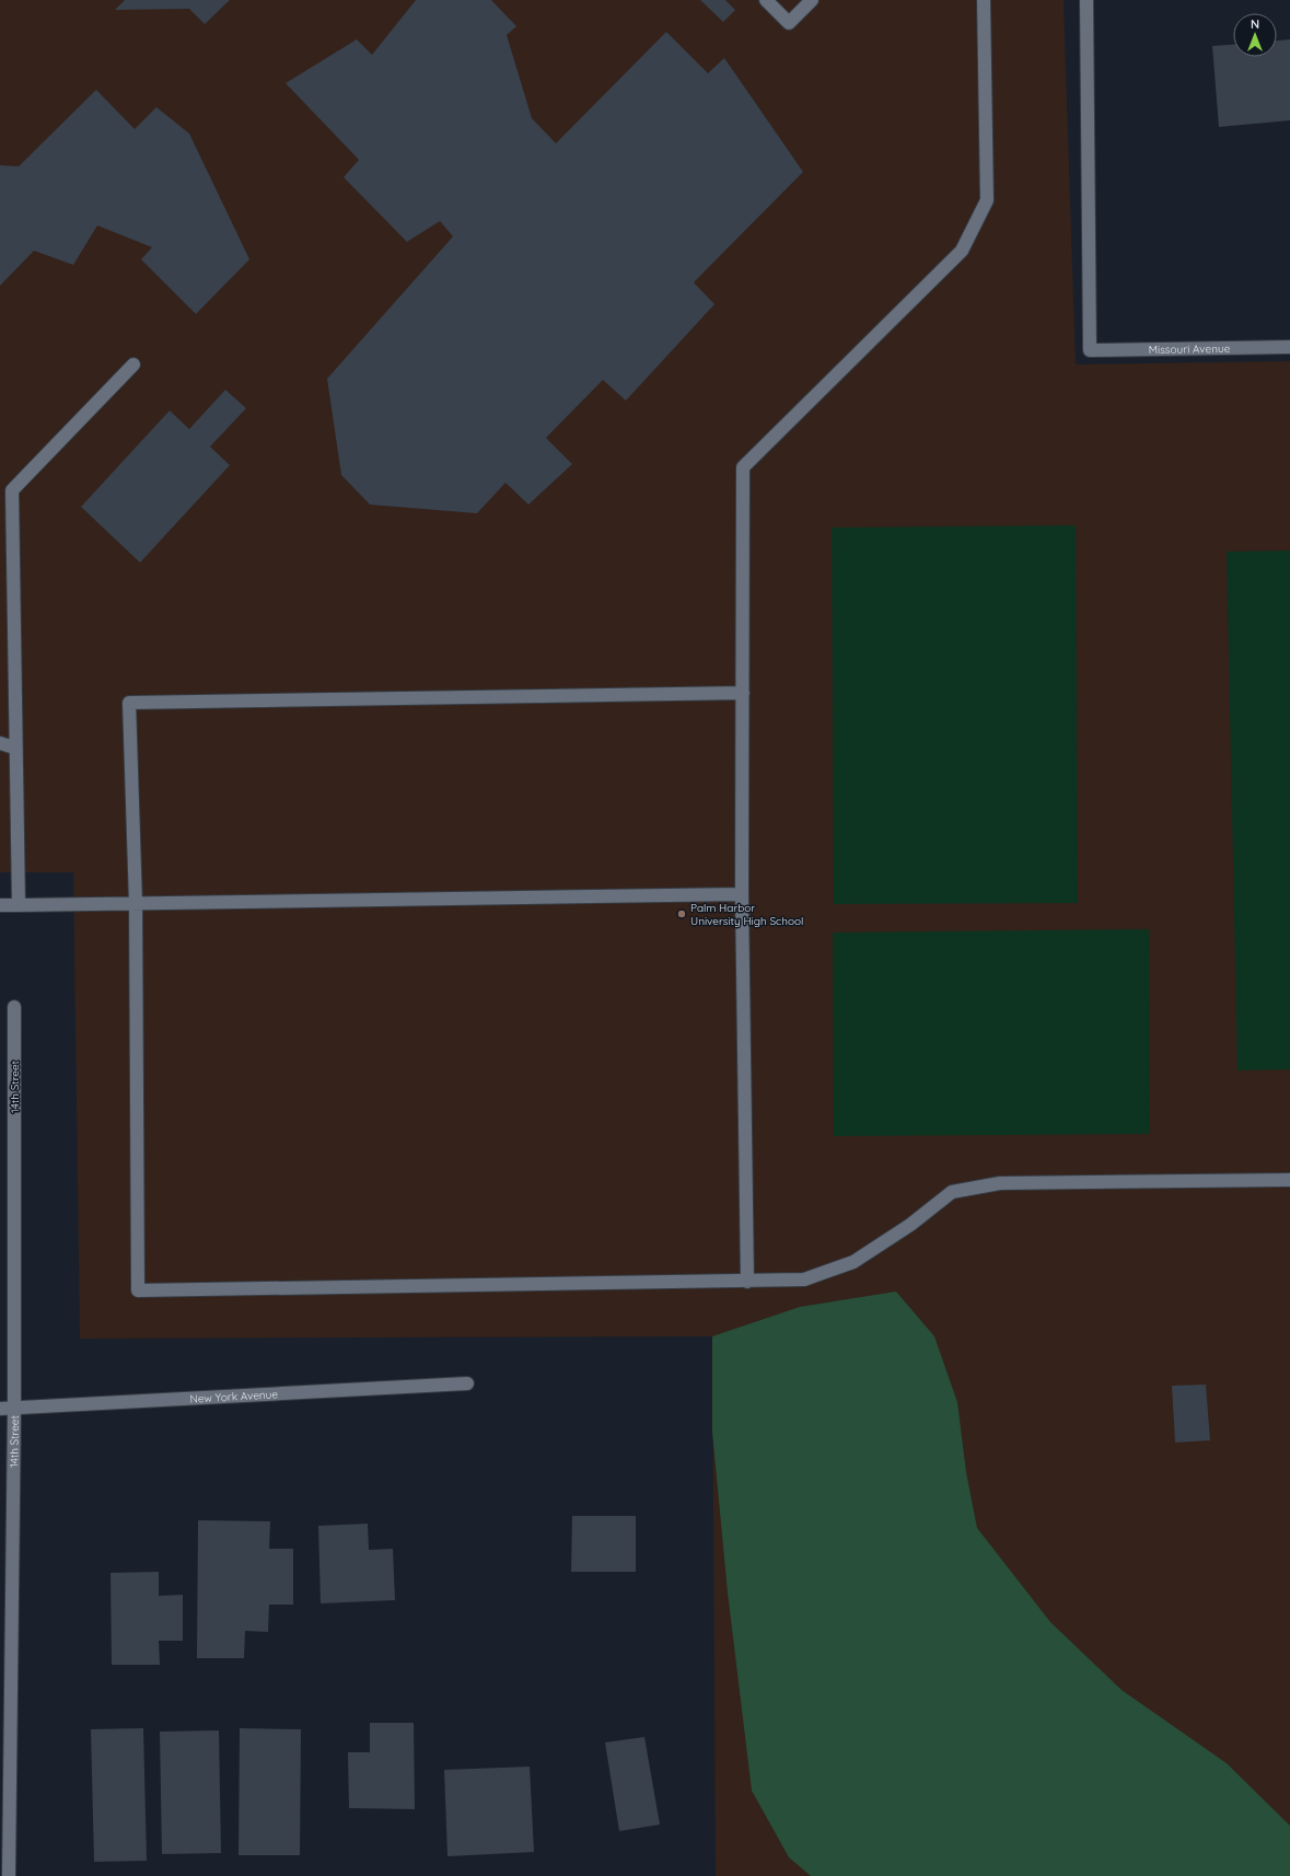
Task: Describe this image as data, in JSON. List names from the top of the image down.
{
  "streets": {
    "street": ["Missouri Avenue", "14th Street", "New York Avenue"]
  },
  "crossings": [
    ["14th Street", "New York Avenue"]
  ],
  "places": ["Palm Harbor University High School"],
  "north": "top"
}
